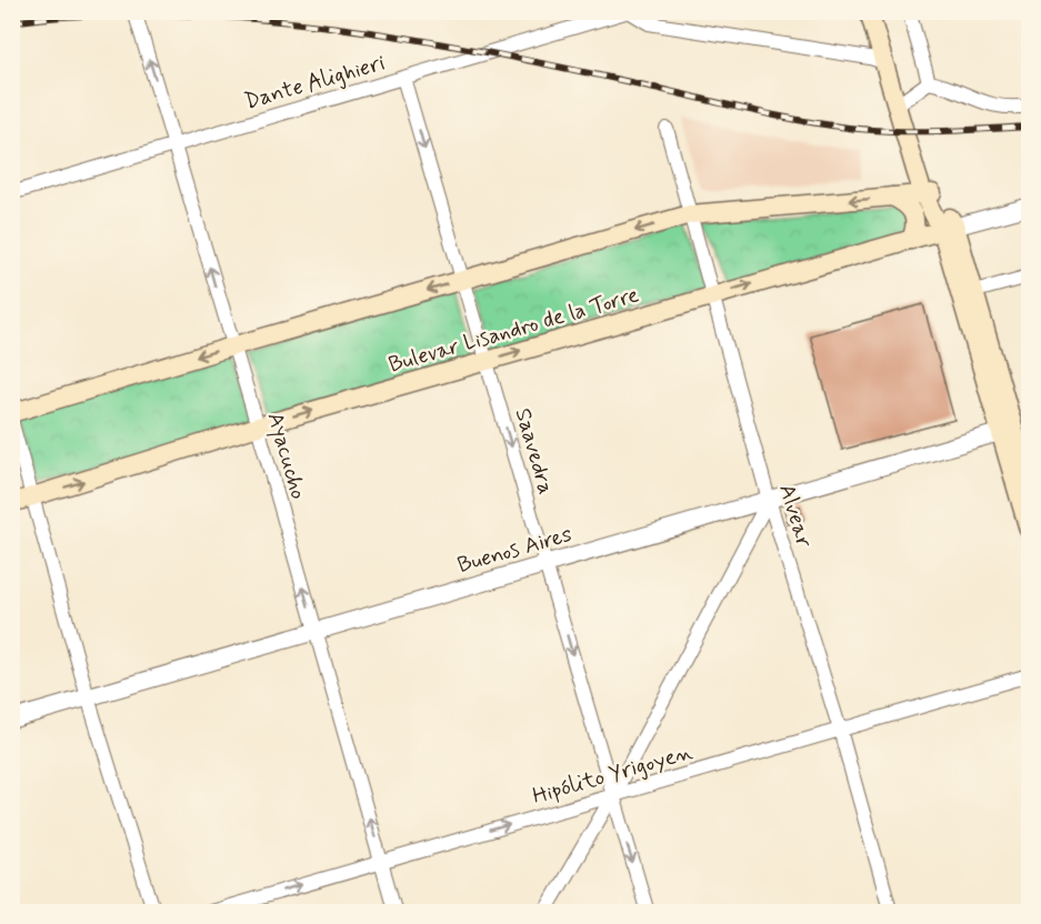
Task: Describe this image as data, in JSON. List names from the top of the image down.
{
  "streets": {
    "main road": ["Bulevar Lisandro de la Torre"],
    "street": [
      "Dante Alighieri",
      "Saavedra",
      "Ayacucho",
      "Alvear",
      "Buenos Aires",
      "Hipólito Yrigoyen"
    ]
  },
  "crossings": [
    ["Dante Alighieri", "Saavedra"],
    ["Dante Alighieri", "Ayacucho"],
    ["Bulevar Lisandro de la Torre", "Saavedra"],
    ["Bulevar Lisandro de la Torre", "Ayacucho"],
    ["Bulevar Lisandro de la Torre", "Alvear"],
    ["Saavedra", "Buenos Aires"],
    ["Saavedra", "Hipólito Yrigoyen"],
    ["Ayacucho", "Buenos Aires"],
    ["Ayacucho", "Hipólito Yrigoyen"],
    ["Alvear", "Buenos Aires"],
    ["Alvear", "Hipólito Yrigoyen"]
  ],
  "one_way": [
    "Bulevar Lisandro de la Torre",
    "Saavedra",
    "Ayacucho",
    "Hipólito Yrigoyen"
  ]
}
